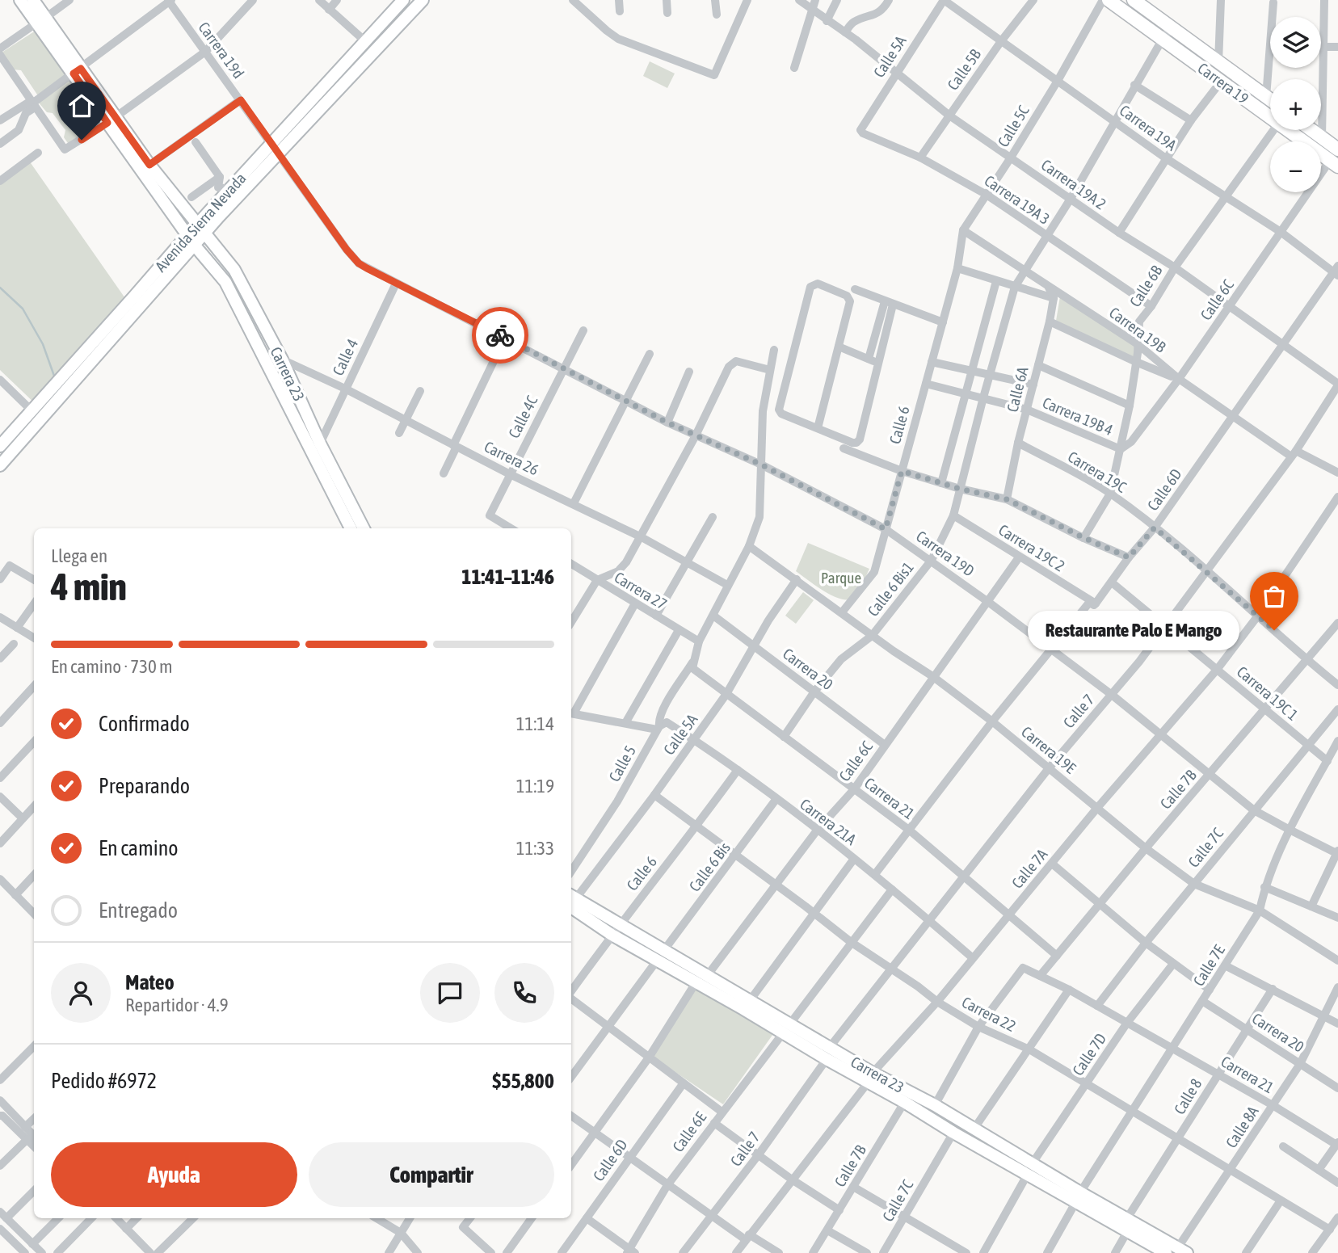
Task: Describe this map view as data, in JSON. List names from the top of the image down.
{
  "streets": {
    "highway": ["Carrera 19"],
    "main road": ["Avenida Sierra Nevada", "Carrera 23"],
    "street": [
      "Carrera 19d",
      "Calle 5A",
      "Calle 5B",
      "Calle 5C",
      "Carrera 19A",
      "Carrera 19A 2",
      "Carrera 19A 3",
      "Calle 6B",
      "Calle 6C",
      "Carrera 19B",
      "Calle 4",
      "Calle 6A",
      "Carrera 19B 4",
      "Calle 4C",
      "Calle 6",
      "Carrera 26",
      "Carrera 19C",
      "Calle 6D",
      "Carrera 19C 2",
      "Carrera 19D",
      "Calle 6 Bis1",
      "Carrera 27",
      "Carrera 20",
      "Carrera 19C 1",
      "Calle 7",
      "Carrera 19E",
      "Calle 5",
      "Calle 7B",
      "Carrera 21",
      "Carrera 21A",
      "Calle 7C",
      "Calle 6 Bis",
      "Calle 7A",
      "Calle 7E",
      "Carrera 22",
      "Calle 7D",
      "Calle 8",
      "Calle 8A",
      "Calle 6E"
    ]
  },
  "crossings": [
    ["Carrera 19d", "Avenida Sierra Nevada"],
    ["Carrera 19d", "Carrera 19D"],
    ["Calle 5A", "Carrera 19A"],
    ["Calle 5A", "Carrera 19A 2"],
    ["Calle 5A", "Carrera 19A 3"],
    ["Calle 5A", "Carrera 20"],
    ["Calle 5A", "Carrera 19E"],
    ["Calle 5A", "Carrera 21"],
    ["Calle 5A", "Carrera 21A"],
    ["Calle 5A", "Carrera 22"],
    ["Calle 5B", "Carrera 19A"],
    ["Calle 5B", "Carrera 19A 2"],
    ["Calle 5B", "Carrera 19A 3"],
    ["Carrera 19", "Calle 6C"],
    ["Calle 5C", "Carrera 19A"],
    ["Calle 5C", "Carrera 19A 2"],
    ["Calle 5C", "Carrera 19A 3"],
    ["Calle 5C", "Carrera 19B"],
    ["Calle 5C", "Calle 6"],
    ["Carrera 19A", "Calle 6B"],
    ["Carrera 19A", "Calle 6C"],
    ["Carrera 19A", "Calle 6D"],
    ["Carrera 19A 2", "Calle 6B"],
    ["Carrera 19A 2", "Calle 6C"],
    ["Carrera 19A 2", "Calle 6D"],
    ["Carrera 19A 2", "Calle 7"],
    ["Carrera 19A 3", "Calle 6B"],
    ["Avenida Sierra Nevada", "Carrera 23"],
    ["Avenida Sierra Nevada", "Carrera 19D"],
    ["Calle 6B", "Calle 6C"],
    ["Calle 6B", "Carrera 19B"],
    ["Calle 6B", "Carrera 19B 4"],
    ["Calle 6B", "Carrera 19C"],
    ["Calle 6C", "Carrera 19B"],
    ["Calle 6C", "Carrera 23"],
    ["Calle 6C", "Carrera 19B 4"],
    ["Calle 6C", "Carrera 19C 2"],
    ["Calle 6C", "Carrera 19D"],
    ["Calle 6C", "Carrera 20"],
    ["Calle 6C", "Carrera 19E"],
    ["Calle 6C", "Carrera 21"],
    ["Calle 6C", "Carrera 21A"],
    ["Calle 6C", "Carrera 22"],
    ["Carrera 19B", "Calle 6D"],
    ["Carrera 19B", "Calle 6 Bis1"],
    ["Carrera 19B", "Calle 7"],
    ["Calle 4", "Carrera 23"],
    ["Calle 4", "Carrera 26"],
    ["Calle 4", "Carrera 19D"],
    ["Carrera 23", "Calle 6"],
    ["Carrera 23", "Carrera 26"],
    ["Carrera 23", "Calle 7"],
    ["Carrera 23", "Calle 7B"],
    ["Carrera 23", "Calle 7C"],
    ["Carrera 23", "Calle 6 Bis"],
    ["Carrera 23", "Calle 7A"],
    ["Carrera 23", "Calle 7E"],
    ["Carrera 23", "Calle 7D"],
    ["Carrera 23", "Calle 8"],
    ["Carrera 23", "Calle 8A"],
    ["Carrera 23", "Calle 6E"],
    ["Calle 6A", "Carrera 19B 4"],
    ["Calle 6A", "Carrera 19C"],
    ["Carrera 19B 4", "Calle 6"],
    ["Carrera 19B 4", "Calle 6 Bis1"],
    ["Calle 4C", "Carrera 26"],
    ["Calle 4C", "Carrera 19D"],
    ["Calle 6", "Carrera 19D"],
    ["Calle 6", "Carrera 19E"],
    ["Calle 6", "Carrera 21A"],
    ["Calle 6", "Carrera 22"],
    ["Carrera 26", "Calle 5"],
    ["Carrera 19C", "Calle 6D"],
    ["Carrera 19C", "Calle 7"],
    ["Carrera 19C", "Calle 7B"],
    ["Carrera 19C", "Calle 7A"],
    ["Calle 6D", "Carrera 19C 2"],
    ["Calle 6D", "Carrera 19D"],
    ["Calle 6D", "Carrera 19C 1"],
    ["Calle 6D", "Carrera 19E"],
    ["Calle 6D", "Carrera 21"],
    ["Calle 6D", "Carrera 21A"],
    ["Carrera 19C 2", "Calle 6 Bis1"],
    ["Carrera 19D", "Calle 6 Bis1"],
    ["Carrera 19D", "Calle 7"],
    ["Carrera 19D", "Calle 5"],
    ["Carrera 19D", "Calle 7B"],
    ["Carrera 19D", "Calle 7C"],
    ["Carrera 19D", "Calle 7A"],
    ["Carrera 19D", "Calle 7E"],
    ["Calle 6 Bis1", "Carrera 20"],
    ["Calle 6 Bis1", "Carrera 19E"],
    ["Calle 6 Bis1", "Carrera 21"],
    ["Carrera 27", "Calle 5"],
    ["Carrera 20", "Calle 5"],
    ["Carrera 20", "Calle 7E"],
    ["Carrera 20", "Calle 8"],
    ["Carrera 20", "Calle 8A"],
    ["Carrera 19C 1", "Calle 7"],
    ["Carrera 19C 1", "Calle 7B"],
    ["Carrera 19C 1", "Calle 7C"],
    ["Carrera 19C 1", "Calle 7A"],
    ["Carrera 19C 1", "Calle 7E"],
    ["Calle 7", "Carrera 19E"],
    ["Calle 7", "Carrera 21"],
    ["Calle 7", "Carrera 21A"],
    ["Calle 7", "Carrera 22"],
    ["Carrera 19E", "Calle 5"],
    ["Carrera 19E", "Calle 7B"],
    ["Carrera 19E", "Calle 7C"],
    ["Carrera 19E", "Calle 7A"],
    ["Carrera 19E", "Calle 7E"],
    ["Calle 5", "Carrera 21"],
    ["Calle 5", "Carrera 21A"],
    ["Calle 7B", "Carrera 21"],
    ["Carrera 21", "Calle 7C"],
    ["Carrera 21", "Calle 7A"],
    ["Carrera 21", "Calle 7E"],
    ["Carrera 21", "Carrera 22"],
    ["Carrera 21", "Calle 7D"],
    ["Carrera 21", "Calle 8"],
    ["Carrera 21", "Calle 8A"],
    ["Carrera 21A", "Calle 6 Bis"],
    ["Carrera 21A", "Calle 7A"],
    ["Calle 6 Bis", "Carrera 22"],
    ["Calle 7A", "Carrera 22"],
    ["Calle 7E", "Carrera 22"],
    ["Carrera 22", "Calle 7D"],
    ["Carrera 22", "Calle 8"],
    ["Carrera 22", "Calle 8A"]
  ],
  "parks": ["Parque"],
  "places": ["Restaurante Palo E Mango"],
  "page": {
    "map_buttons": ["+", "−"],
    "heading": ["4 min", "Llega en", "11:41–11:46"],
    "panel": [
      "Mateo",
      "Repartidor · 4.9",
      "Pedido #6972",
      "$55,800"
    ],
    "bubble": "Restaurante Palo E Mango",
    "bar": "En camino · 730 m",
    "list": [
      ["Confirmado", "11:14"],
      ["Preparando", "11:19"],
      ["En camino", "11:33"],
      "Entregado"
    ],
    "buttons": ["Ayuda", "Compartir"]
  }
}
